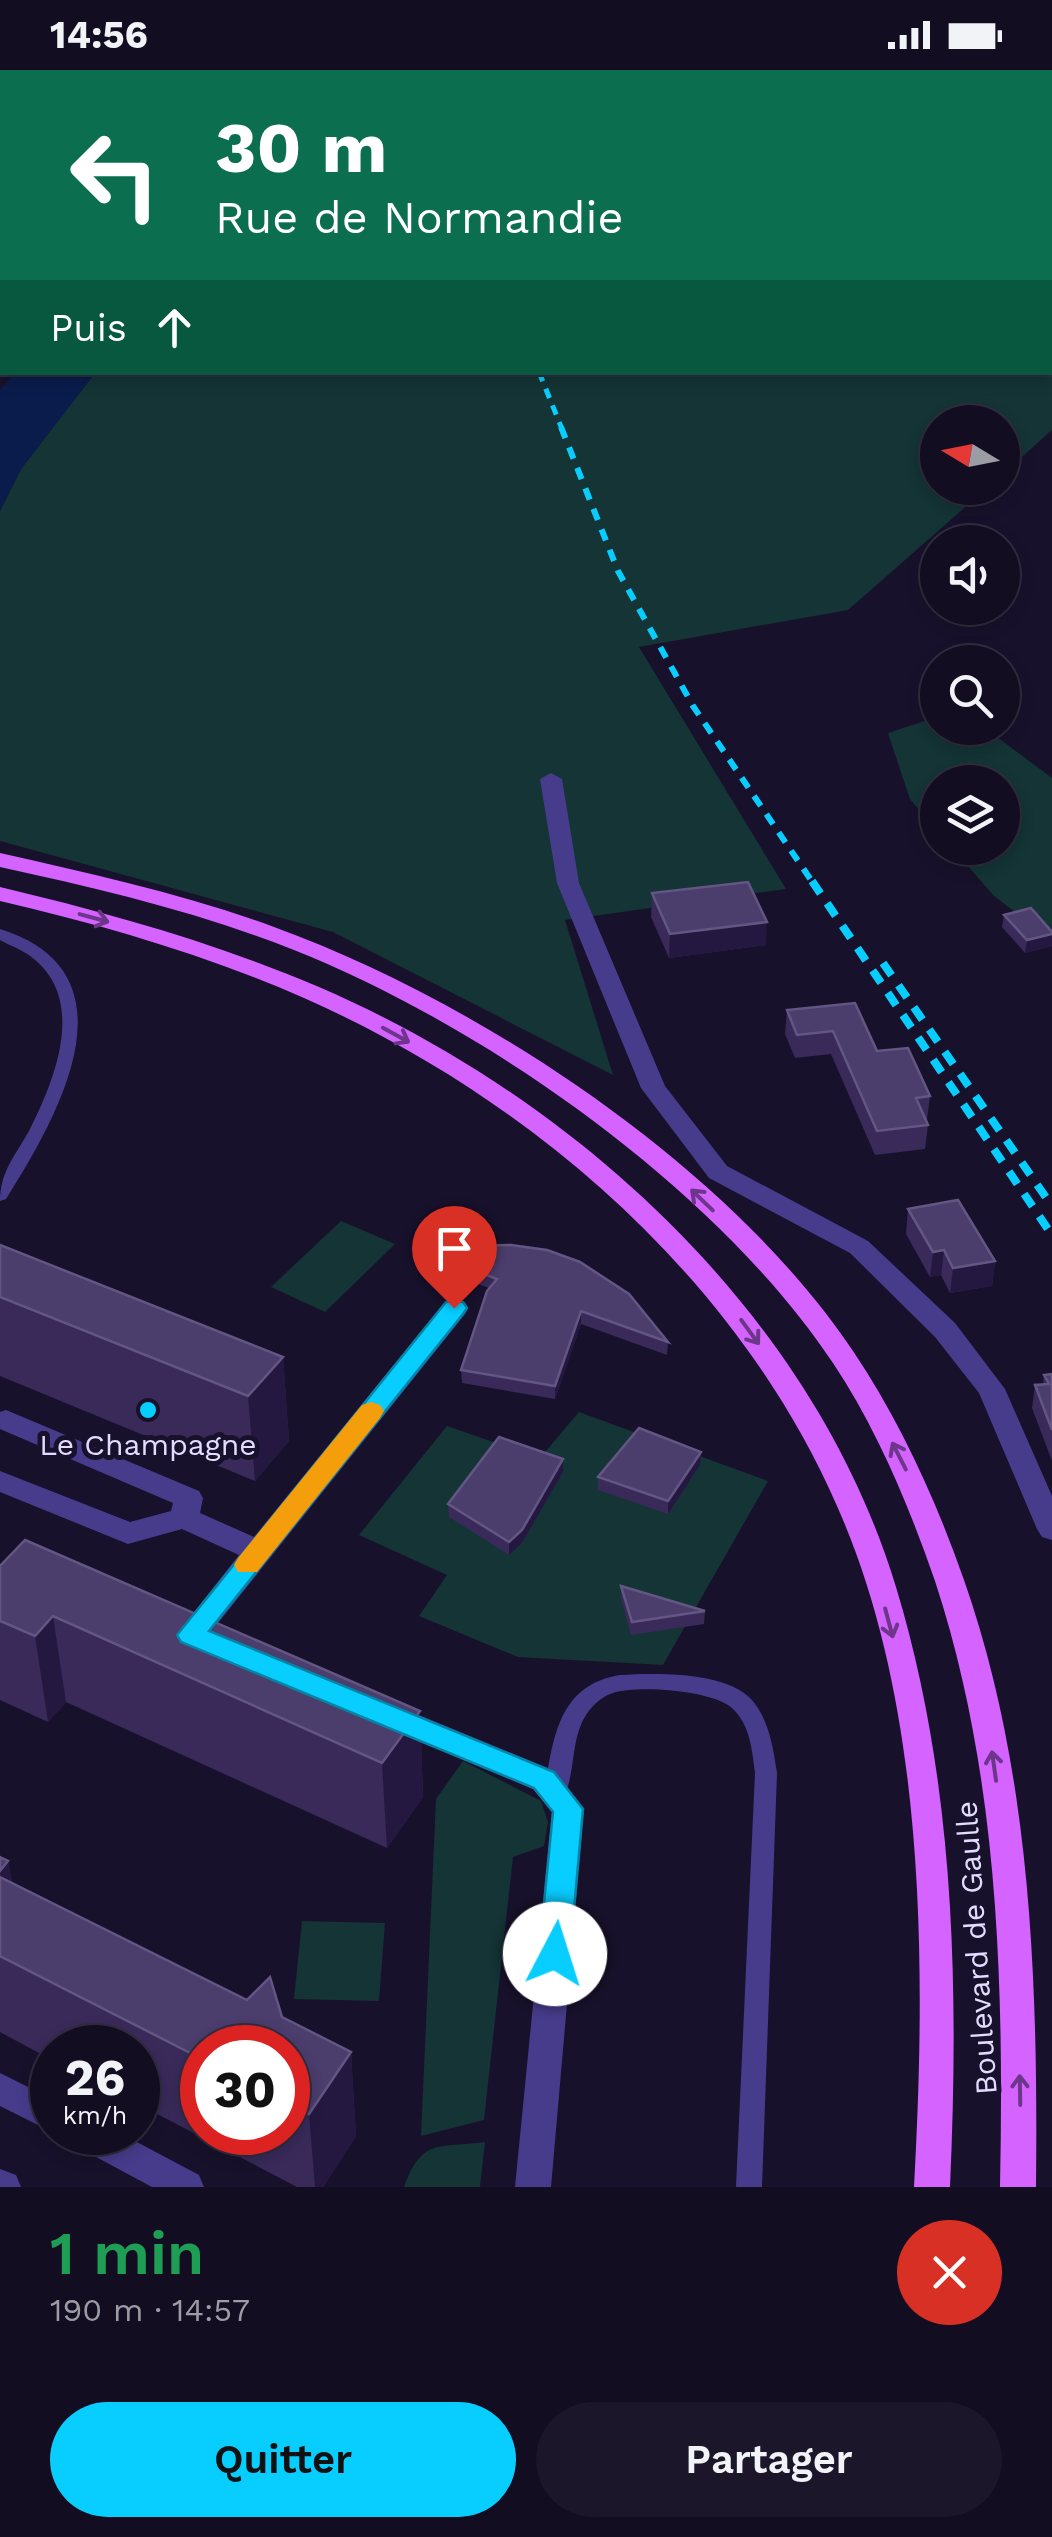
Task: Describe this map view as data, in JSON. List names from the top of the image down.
{
  "streets": {
    "main road": ["Boulevard de Gaulle"]
  },
  "places": ["Le Champagne"],
  "north": "left",
  "page": {
    "status": "14:56",
    "turn": ["30 m", "Rue de Normandie"],
    "then": "Puis",
    "speed": "26 km/h",
    "limit": "30",
    "heading": ["1 min", "190 m · 14:57"],
    "buttons": ["Quitter", "Partager"]
  }
}
